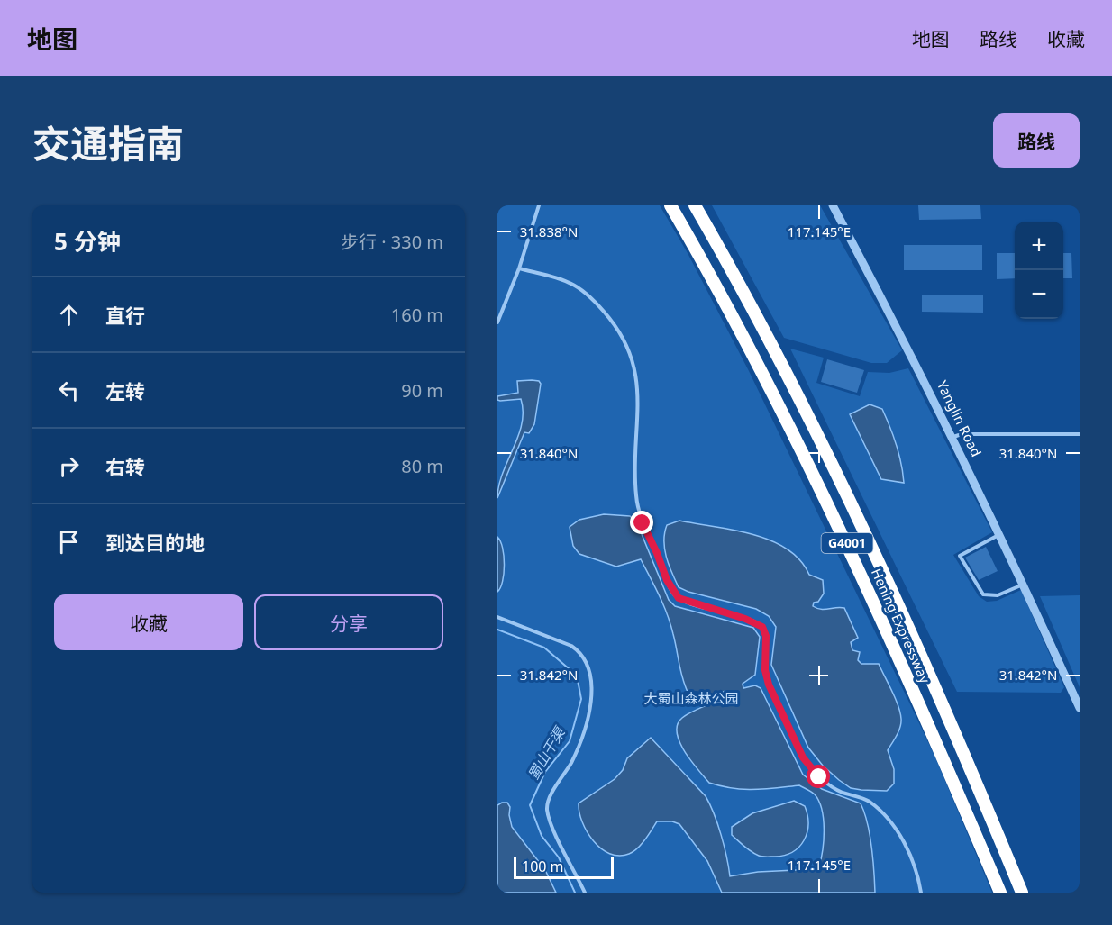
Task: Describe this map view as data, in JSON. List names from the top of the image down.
{
  "streets": {
    "highway": ["G4001", "Hening Expressway"],
    "street": ["Yanglin Road"]
  },
  "water": ["蜀山干渠"],
  "parks": ["大蜀山森林公园"],
  "scale_bar": "100 m",
  "page": {
    "header": "地图",
    "nav": ["地图", "路线", "收藏"],
    "title": "交通指南",
    "buttons": [
      "路线",
      ["收藏", "分享"]
    ],
    "heading": ["5 分钟", "步行 · 330 m"],
    "map_buttons": ["+", "−"],
    "list": [
      ["直行", "160 m"],
      ["左转", "90 m"],
      ["右转", "80 m"],
      "到达目的地"
    ],
    "scale": "100 m"
  },
  "coordinates": [
    "31.838°N",
    "117.145°E",
    "31.840°N",
    "31.842°N"
  ]
}
